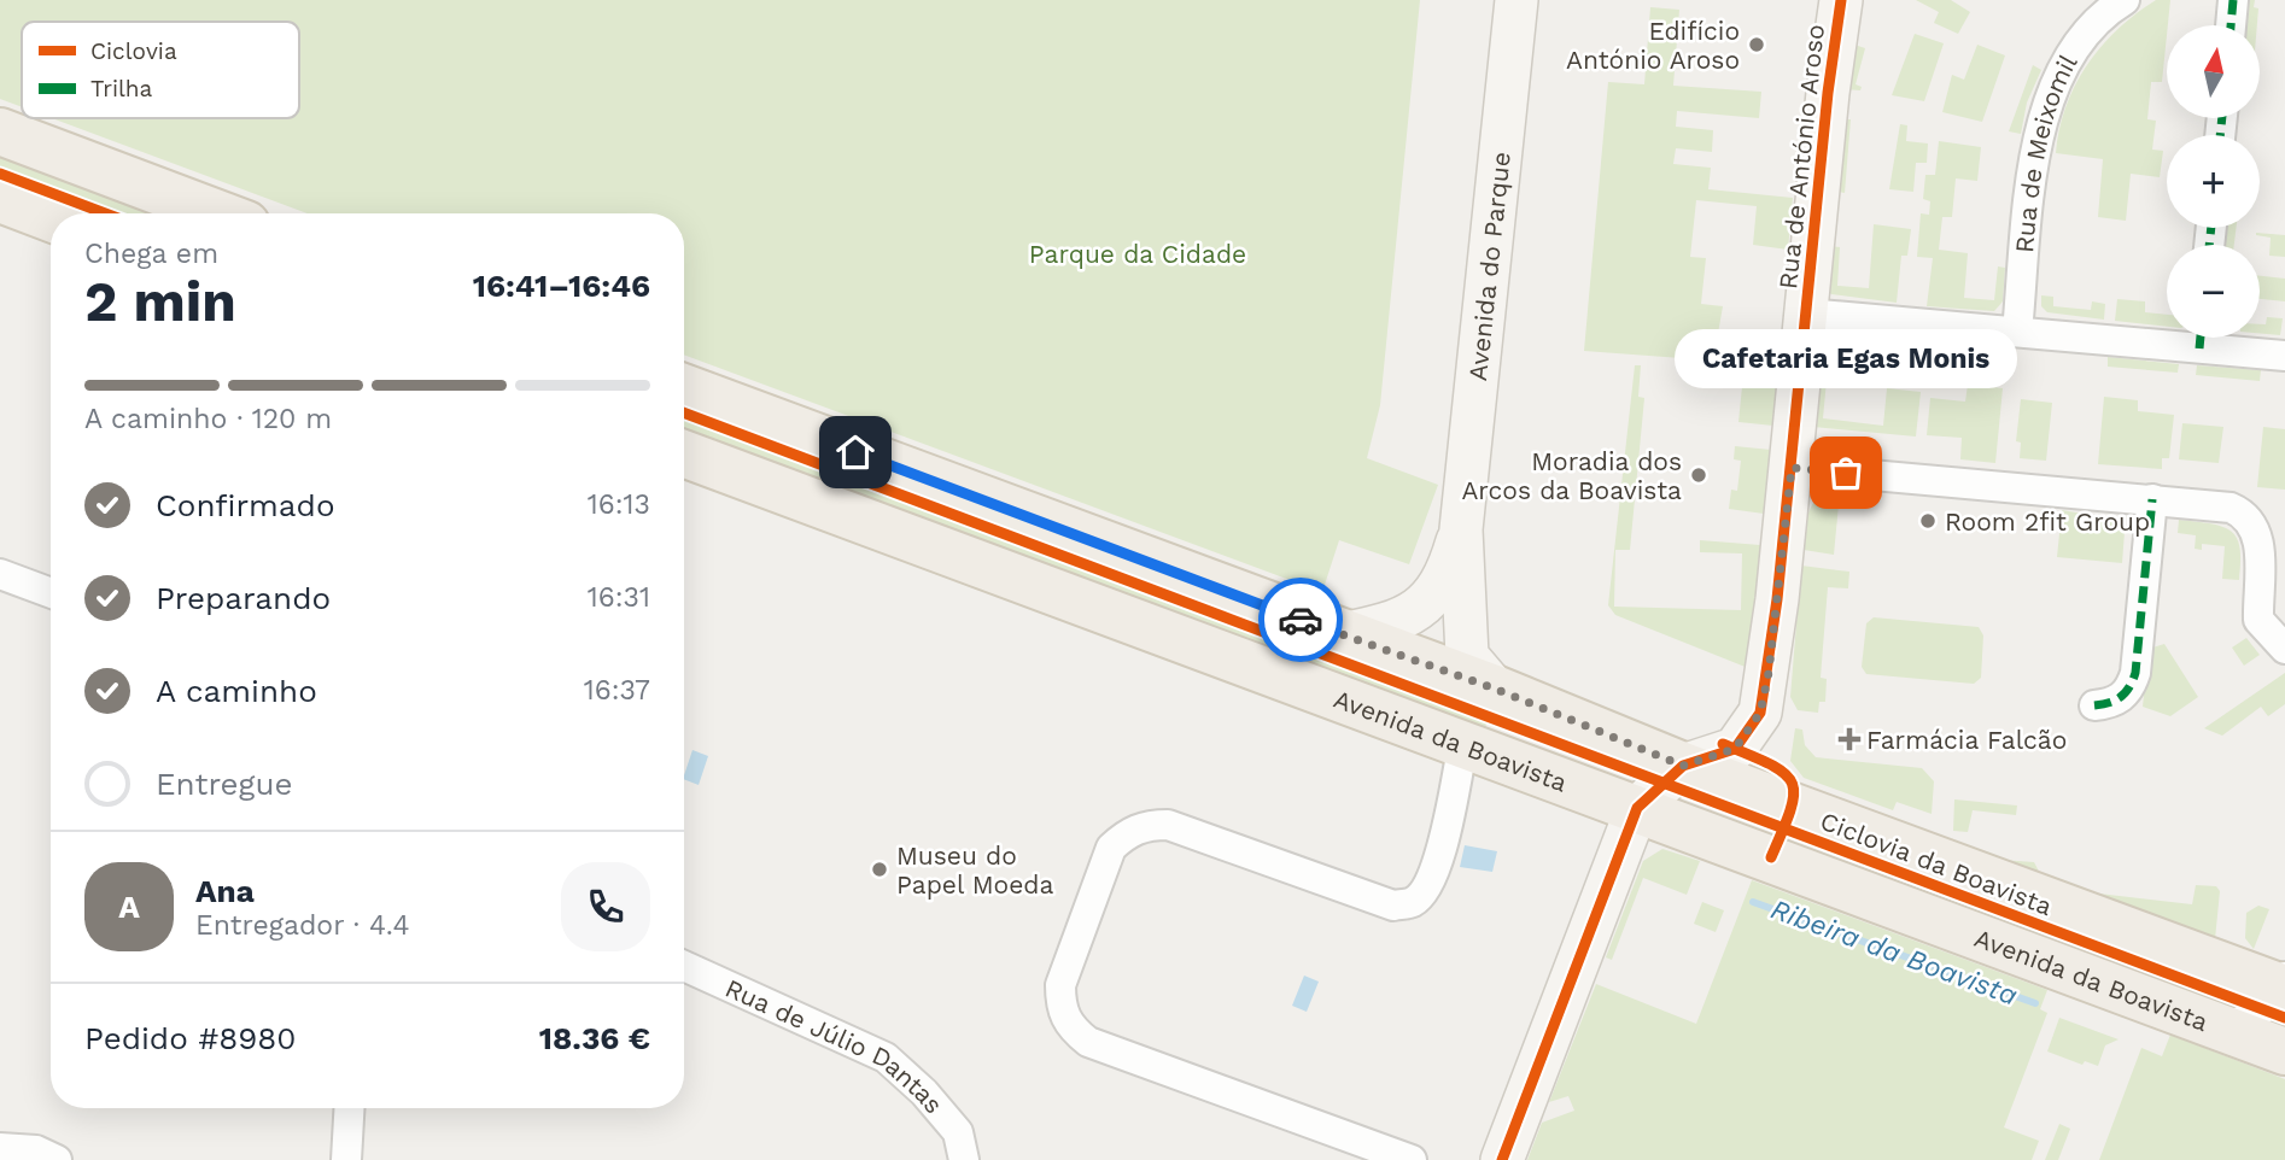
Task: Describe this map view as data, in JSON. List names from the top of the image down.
{
  "streets": {
    "main road": ["Avenida da Boavista"],
    "street": [
      "Rua de Meixomil",
      "Rua de António Aroso",
      "Avenida do Parque",
      "Rua de Júlio Dantas"
    ],
    "cycle path": ["Ciclovia da Boavista"]
  },
  "crossings": [
    ["Rua de António Aroso", "Avenida da Boavista"],
    ["Avenida do Parque", "Avenida da Boavista"]
  ],
  "water": ["Ribeira da Boavista"],
  "parks": ["Parque da Cidade"],
  "places": {
    "other": [
      "Edifício António Aroso",
      "Cafetaria Egas Monis",
      "Moradia dos Arcos da Boavista",
      "Room 2fit Group",
      "Museu do Papel Moeda"
    ],
    "health": ["Farmácia Falcão"]
  },
  "legend": ["Ciclovia", "Trilha"],
  "north": "top",
  "page": {
    "map_buttons": ["+", "−"],
    "heading": ["2 min", "Chega em", "16:41–16:46"],
    "panel": [
      "Ana",
      "Entregador · 4.4",
      "Pedido #8980",
      "18.36 €"
    ],
    "bubble": "Cafetaria Egas Monis",
    "bar": "A caminho · 120 m",
    "list": [
      ["Confirmado", "16:13"],
      ["Preparando", "16:31"],
      ["A caminho", "16:37"],
      "Entregue"
    ],
    "round": "A"
  }
}
